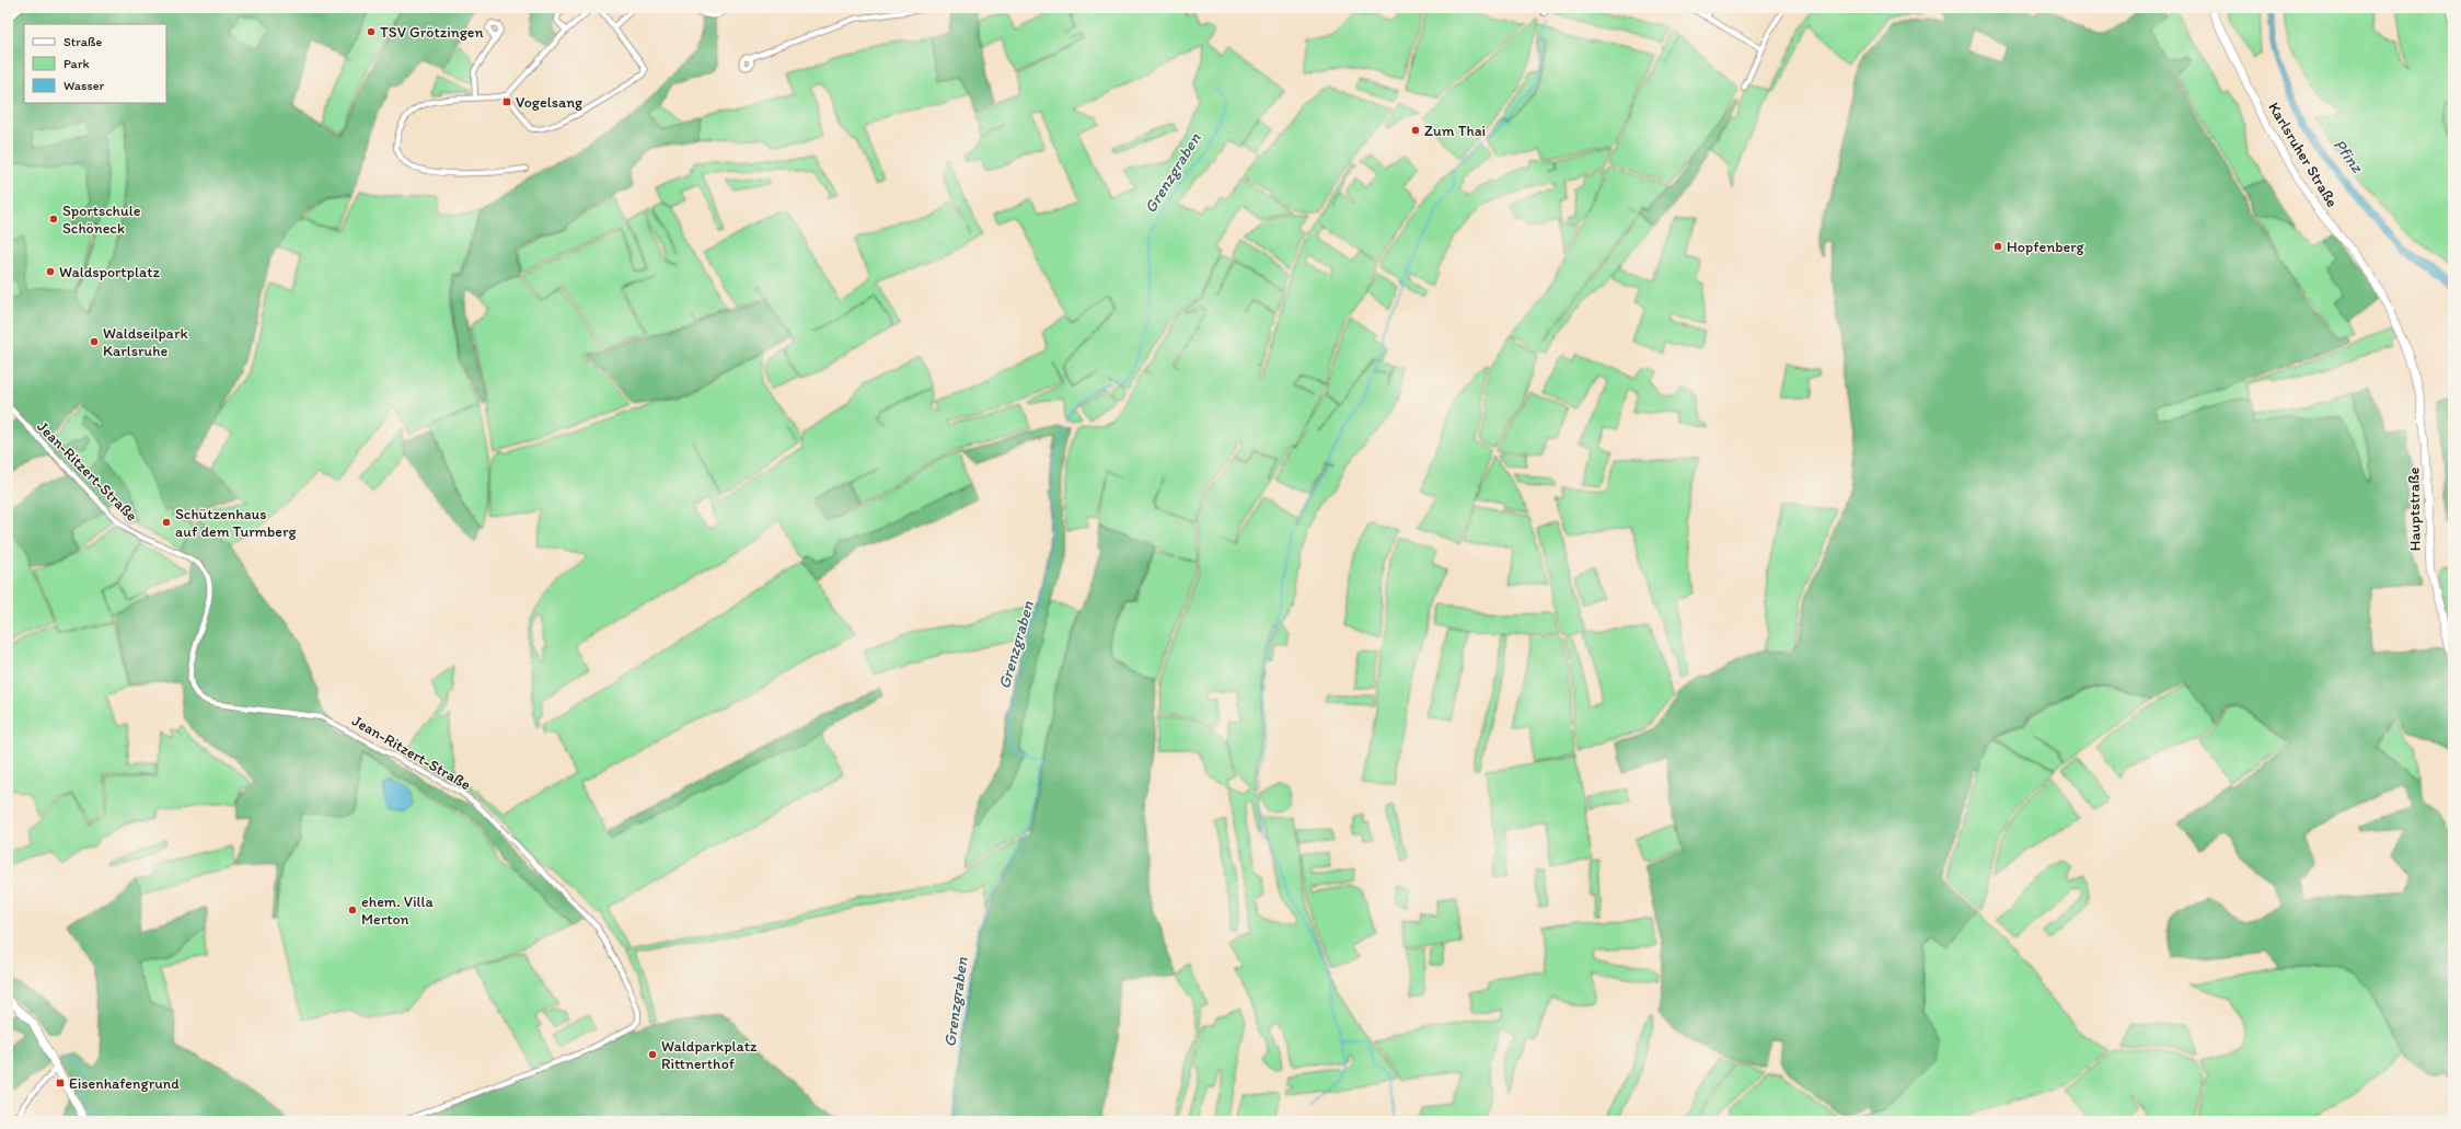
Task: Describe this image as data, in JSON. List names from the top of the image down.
{
  "streets": {
    "main road": ["Karlsruher Straße", "Hauptstraße"],
    "street": ["Jean-Ritzert-Straße"]
  },
  "crossings": [
    ["Karlsruher Straße", "Hauptstraße"]
  ],
  "water": ["Pfinz", "Grenzgraben"],
  "places": {
    "other": [
      "TSV Grötzingen",
      "Zum Thai",
      "Sportschule Schöneck",
      "Hopfenberg",
      "Waldsportplatz",
      "Waldseilpark Karlsruhe",
      "Schützenhaus auf dem Turmberg",
      "ehem. Villa Merton",
      "Waldparkplatz Rittnerthof"
    ],
    "transit": ["Vogelsang", "Eisenhafengrund"]
  },
  "legend": ["Straße", "Park", "Wasser"]
}
